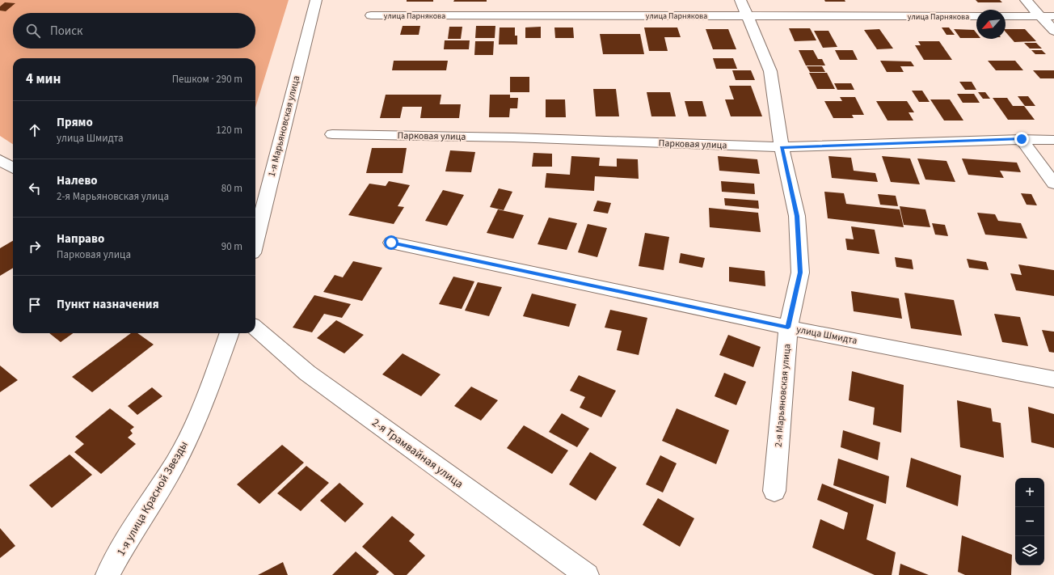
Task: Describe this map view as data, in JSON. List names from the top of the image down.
{
  "streets": {
    "street": [
      "улица Парнякова",
      "1-я Марьяновская улица",
      "Парковая улица",
      "улица Шмидта",
      "2-я Марьяновская улица",
      "2-я Трамвайная улица",
      "1-я улица Красной Звезды"
    ]
  },
  "crossings": [
    ["улица Парнякова", "2-я Марьяновская улица"],
    ["Парковая улица", "2-я Марьяновская улица"],
    ["улица Шмидта", "2-я Марьяновская улица"]
  ],
  "north": "bottom left",
  "page": {
    "search": "Поиск",
    "heading": ["4 мин", "Пешком · 290 m"],
    "list": [
      ["Прямо", "улица Шмидта", "120 m"],
      ["Налево", "2-я Марьяновская улица", "80 m"],
      ["Направо", "Парковая улица", "90 m"],
      "Пункт назначения"
    ],
    "map_buttons": ["+", "−"]
  }
}
